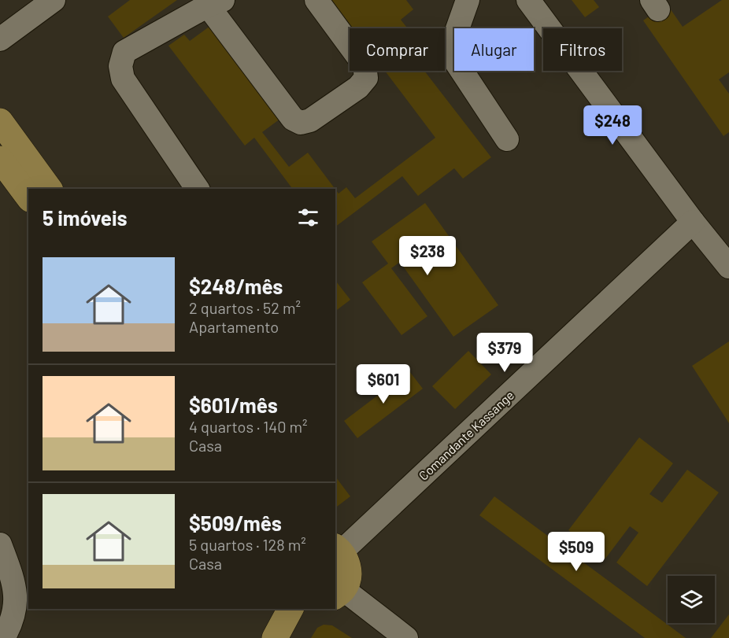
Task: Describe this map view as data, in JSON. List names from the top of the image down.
{
  "streets": {
    "street": ["Comandante Kassange"]
  },
  "page": {
    "chip": ["Comprar", "Alugar", "Filtros"],
    "price": [
      "$248",
      "$238",
      "$379",
      "$601",
      "$509"
    ],
    "heading": "5 imóveis",
    "list": [
      {
        "name": "$248/mês",
        "note": "2 quartos · 52 m² · Apartamento"
      },
      {
        "name": "$601/mês",
        "note": "4 quartos · 140 m² · Casa"
      },
      {
        "name": "$509/mês",
        "note": "5 quartos · 128 m² · Casa"
      }
    ]
  }
}
